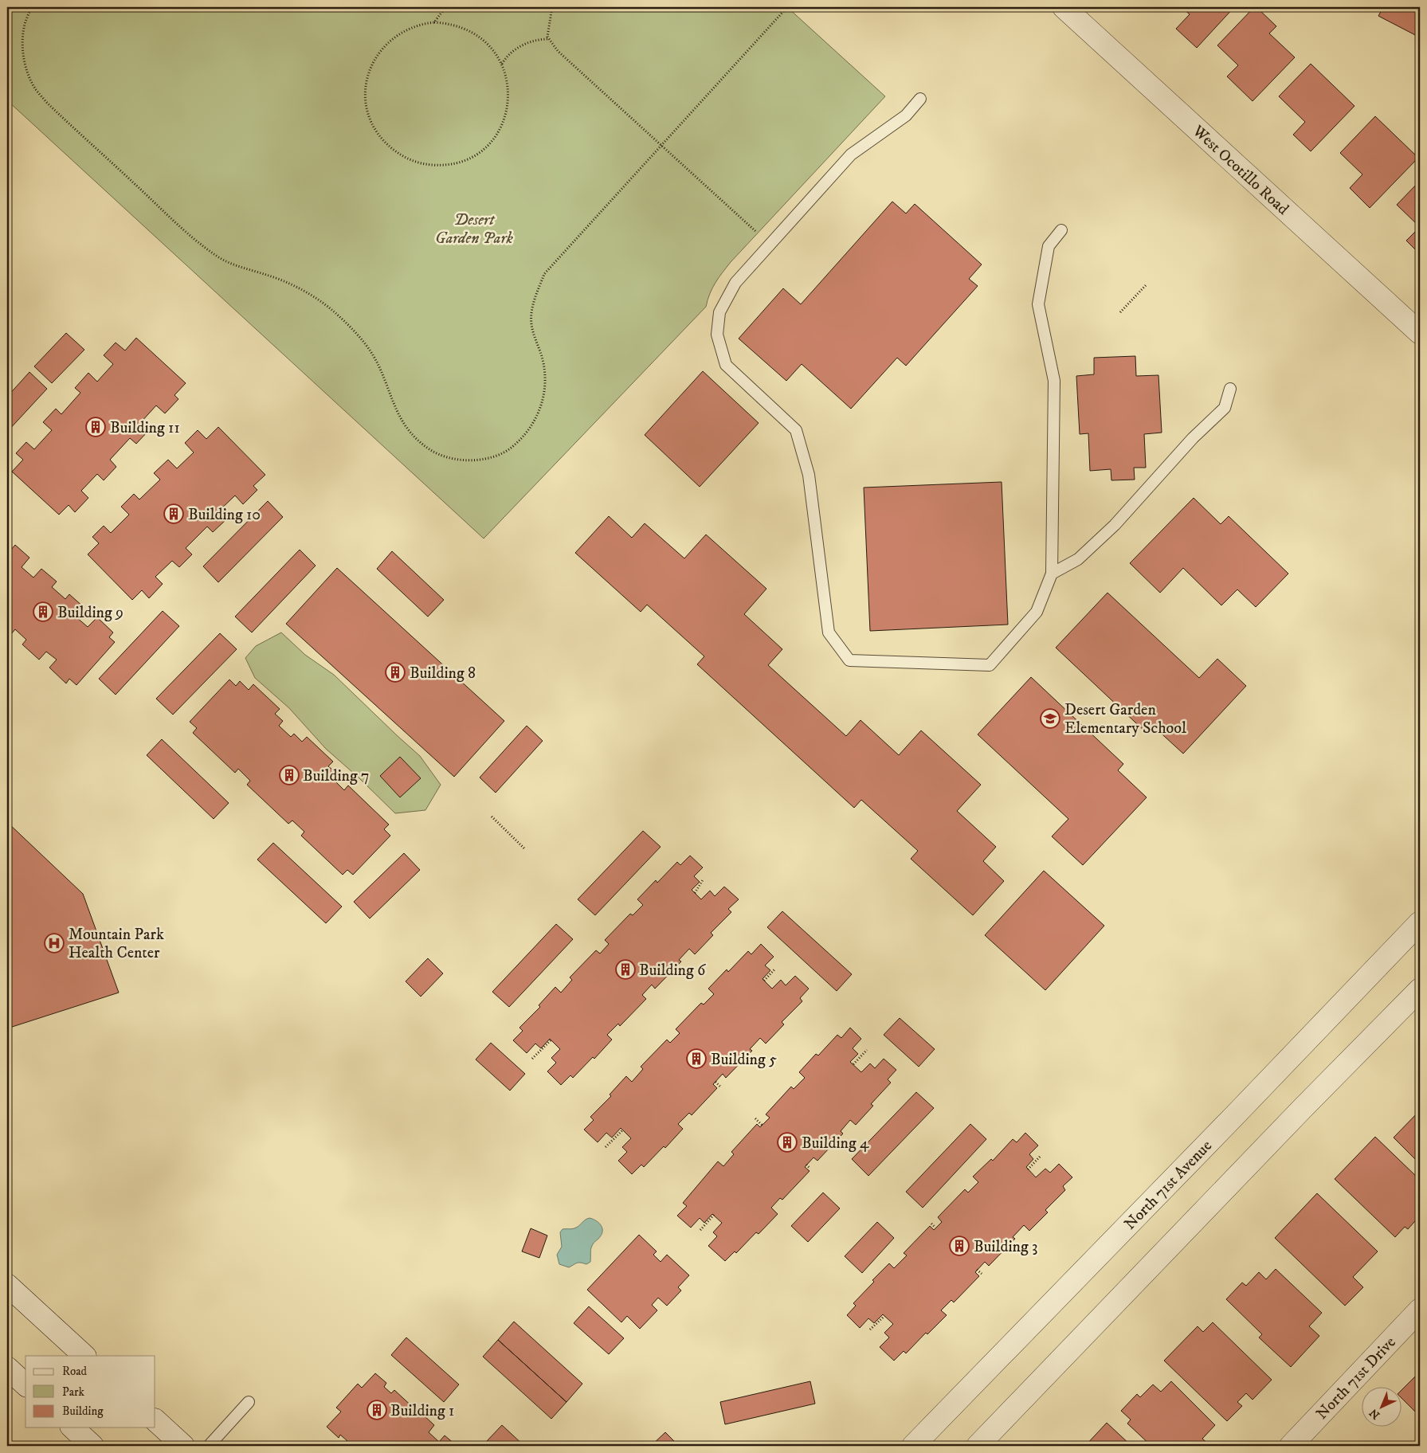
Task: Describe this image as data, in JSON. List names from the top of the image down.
{
  "streets": {
    "street": ["West Ocotillo Road", "North 71st Avenue", "North 71st Drive"]
  },
  "parks": ["Desert Garden Park"],
  "places": {
    "building": [
      "Building 11",
      "Building 10",
      "Building 9",
      "Building 8",
      "Building 7",
      "Building 6",
      "Building 5",
      "Building 4",
      "Building 3",
      "Building 1"
    ],
    "school or university": ["Desert Garden Elementary School"],
    "hospital": ["Mountain Park Health Center"]
  },
  "legend": ["Road", "Park", "Building"],
  "north": "bottom left"
}
